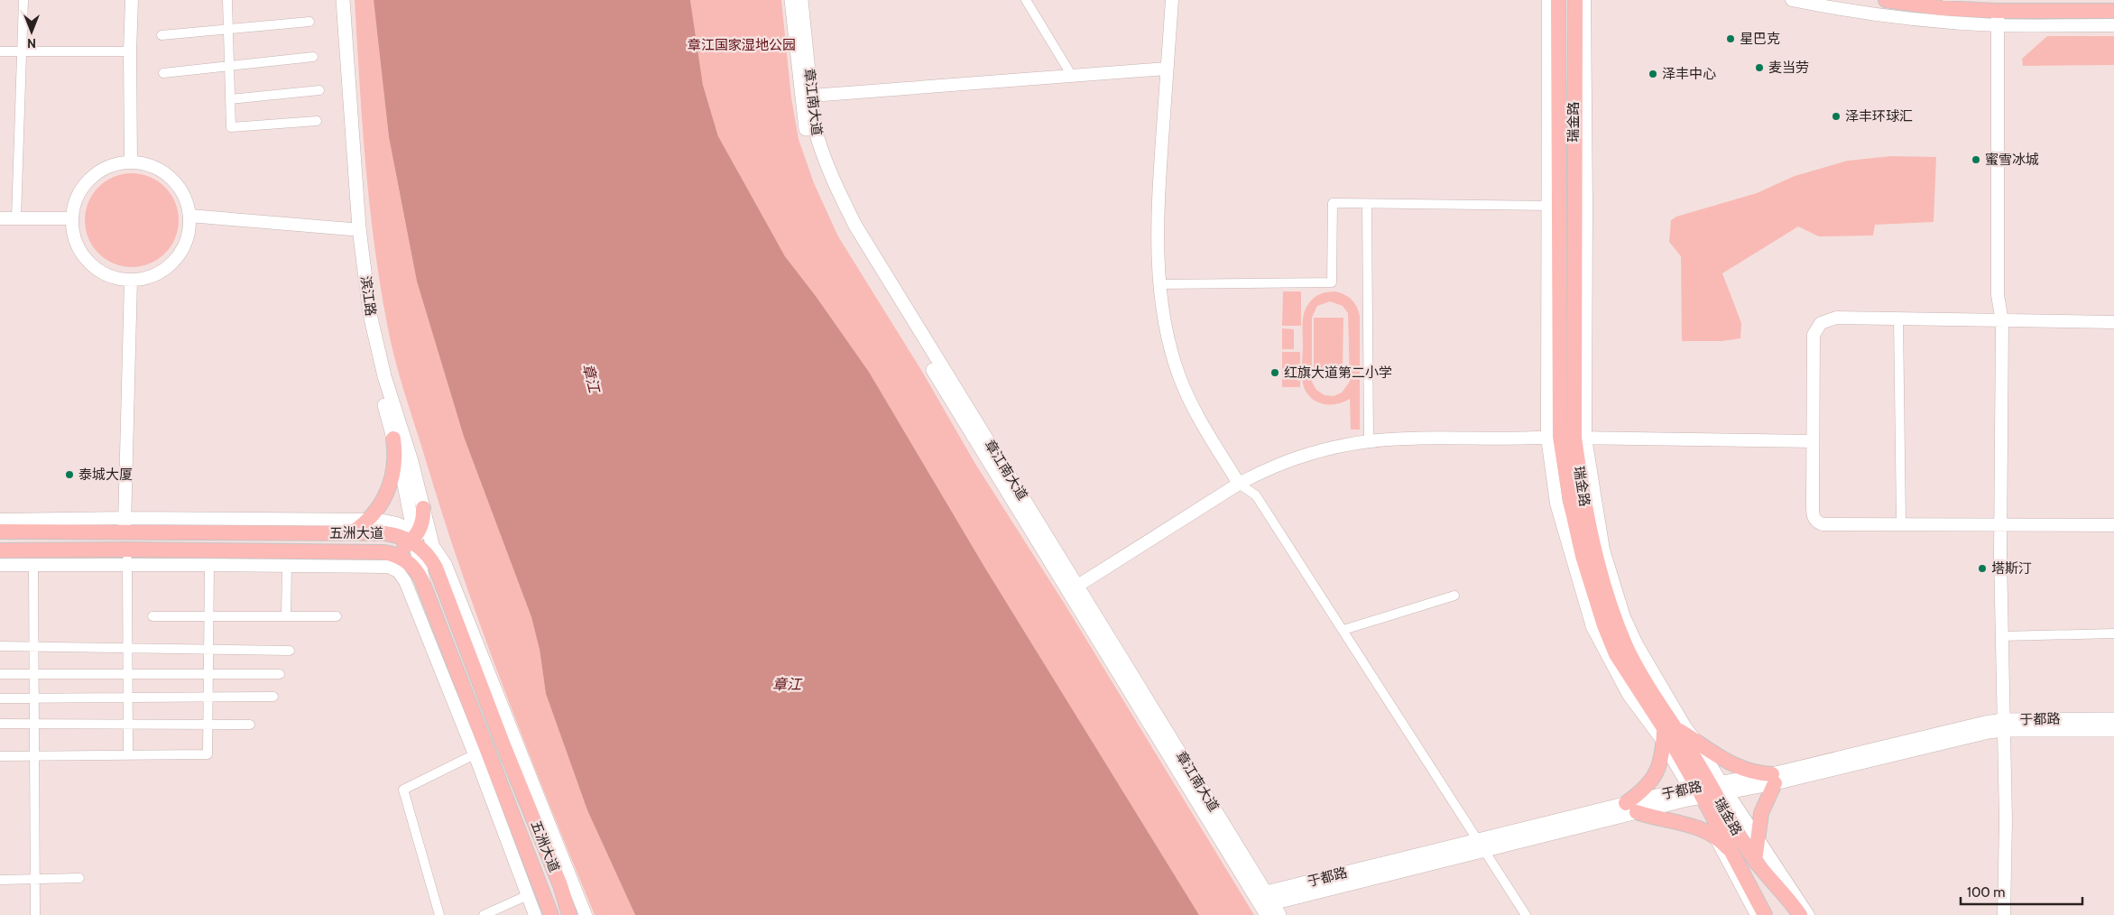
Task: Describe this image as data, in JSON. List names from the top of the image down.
{
  "streets": {
    "main road": [
      "章江南大道",
      "瑞金路",
      "滨江路",
      "五洲大道",
      "于都路"
    ]
  },
  "crossings": [
    ["章江南大道", "于都路"],
    ["瑞金路", "于都路"],
    ["滨江路", "五洲大道"]
  ],
  "water": ["章江"],
  "parks": ["章江国家湿地公园"],
  "places": [
    "星巴克",
    "麦当劳",
    "泽丰中心",
    "泽丰环球汇",
    "蜜雪冰城",
    "红旗大道第二小学",
    "泰城大厦",
    "塔斯汀"
  ],
  "scale_bar": "100 m",
  "north": "bottom"
}
